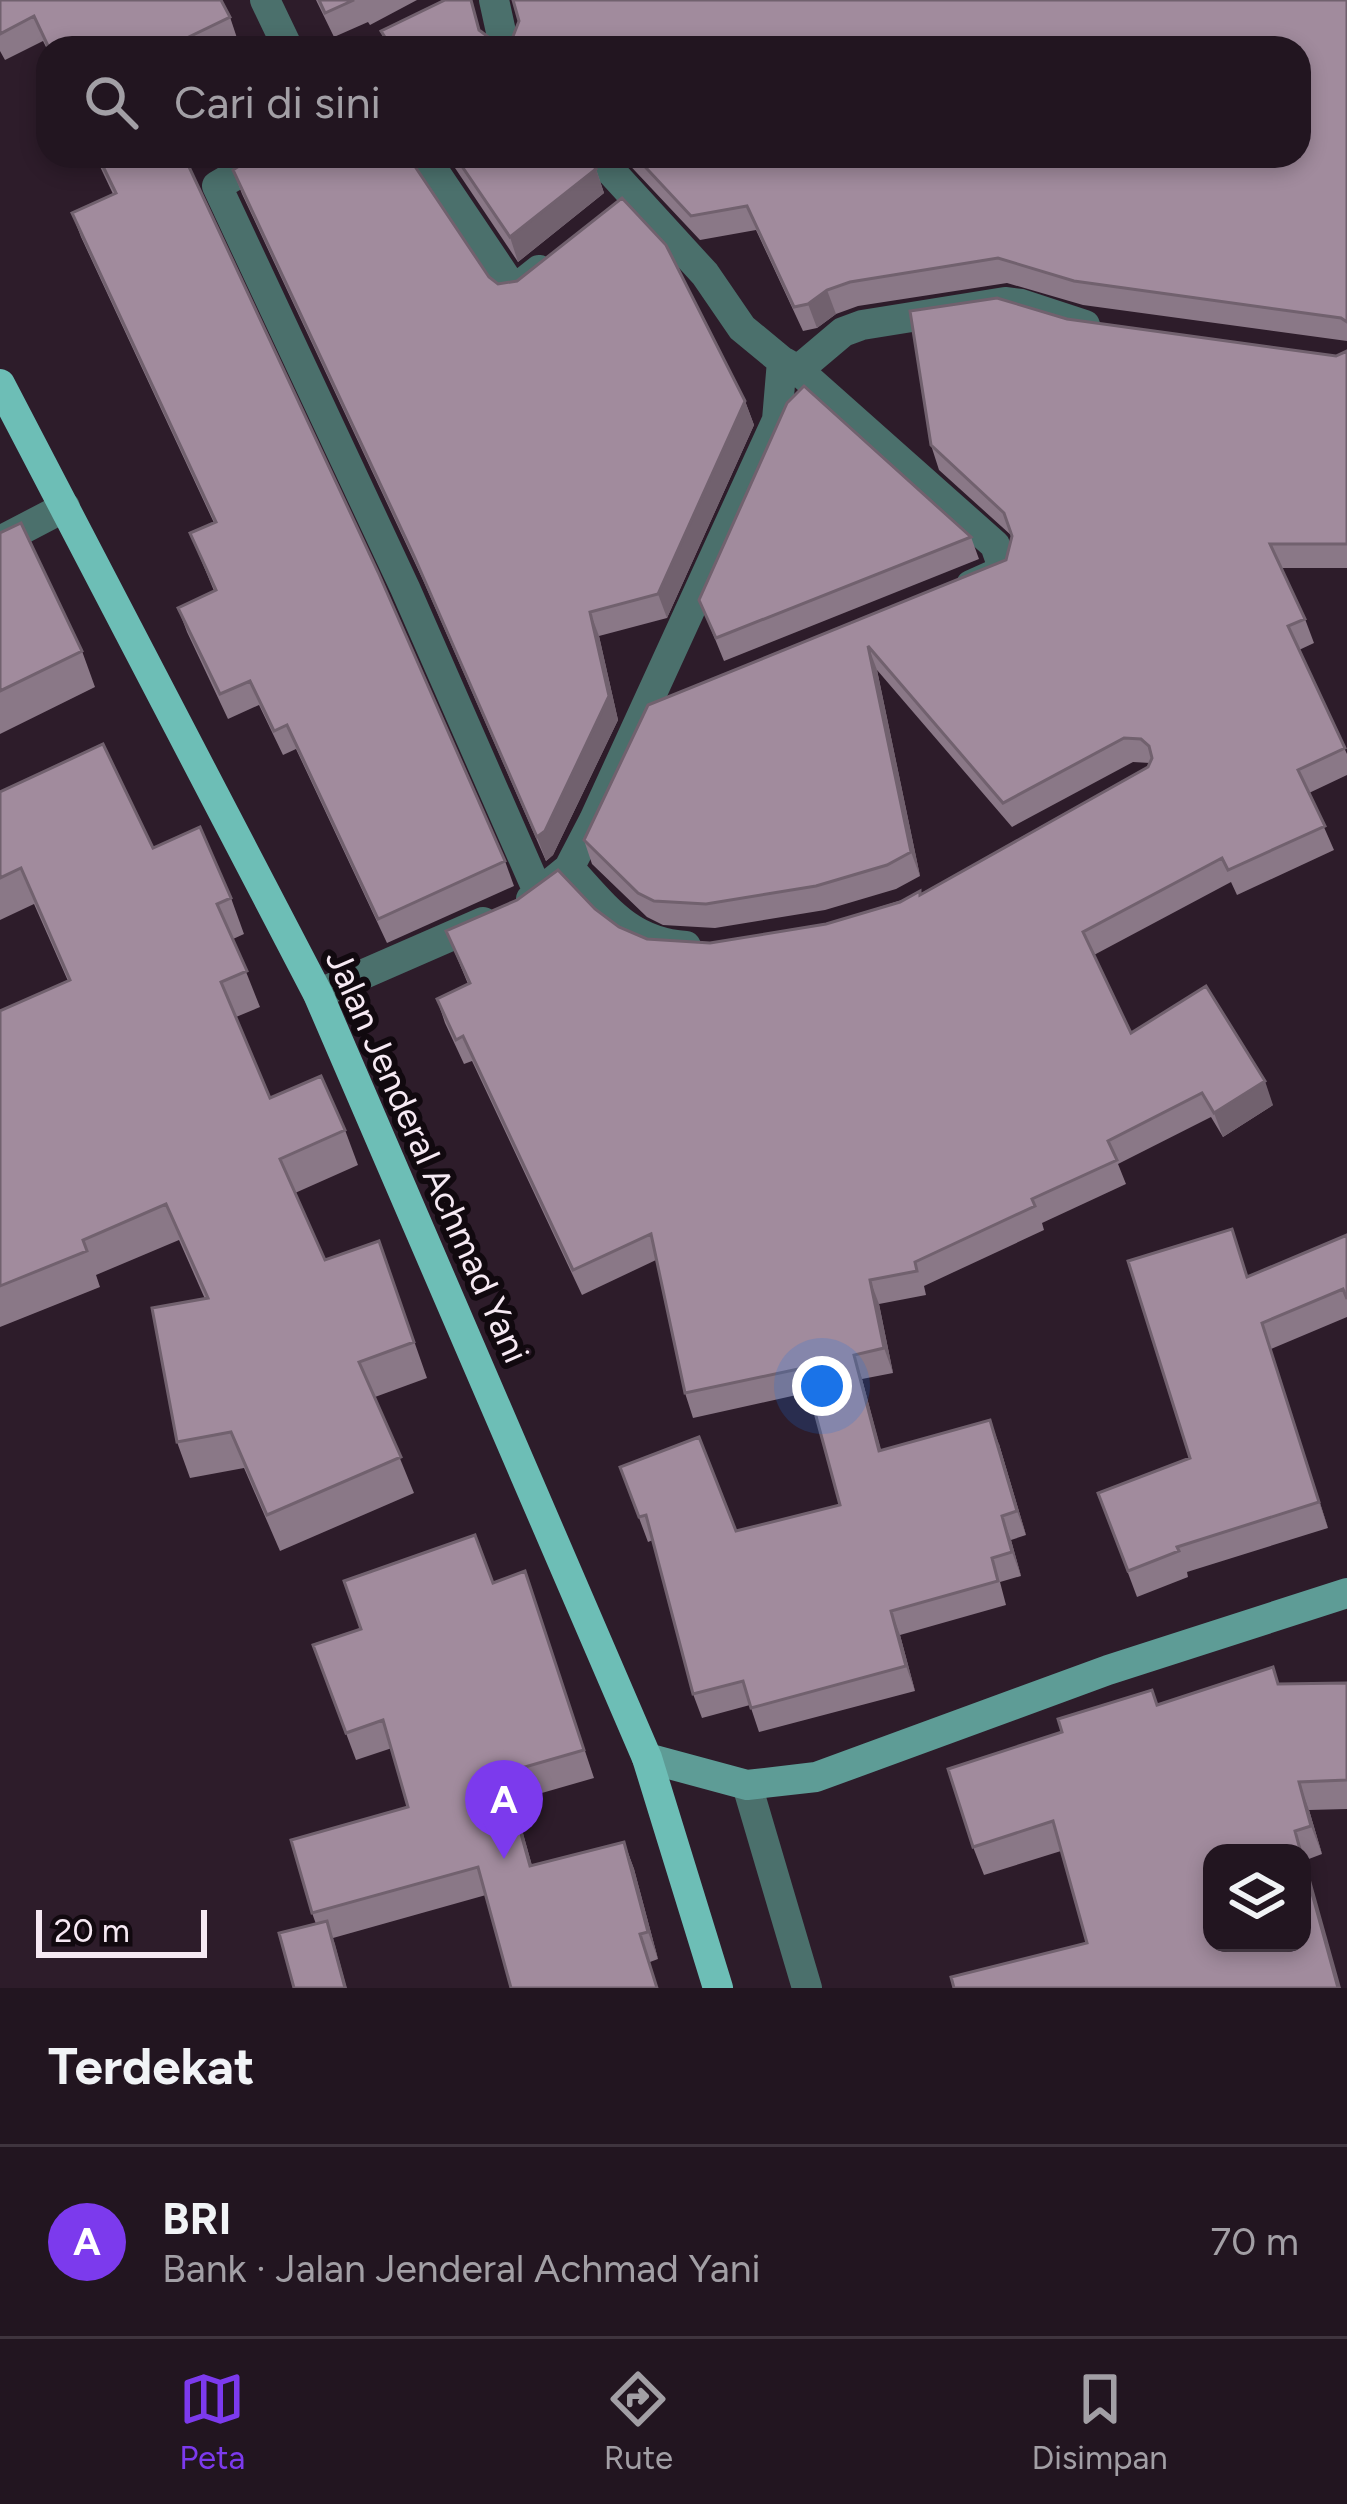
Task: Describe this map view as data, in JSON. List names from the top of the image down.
{
  "streets": {
    "main road": ["Jalan Jenderal Achmad Yani"]
  },
  "scale_bar": "20 m",
  "page": {
    "search": "Cari di sini",
    "pins": "A",
    "scale": "20 m",
    "heading": "Terdekat",
    "list": [
      {
        "mark": "A",
        "name": "BRI",
        "note": "Bank · Jalan Jenderal Achmad Yani",
        "value": "70 m"
      }
    ],
    "nav": ["Peta", "Rute", "Disimpan"]
  }
}
